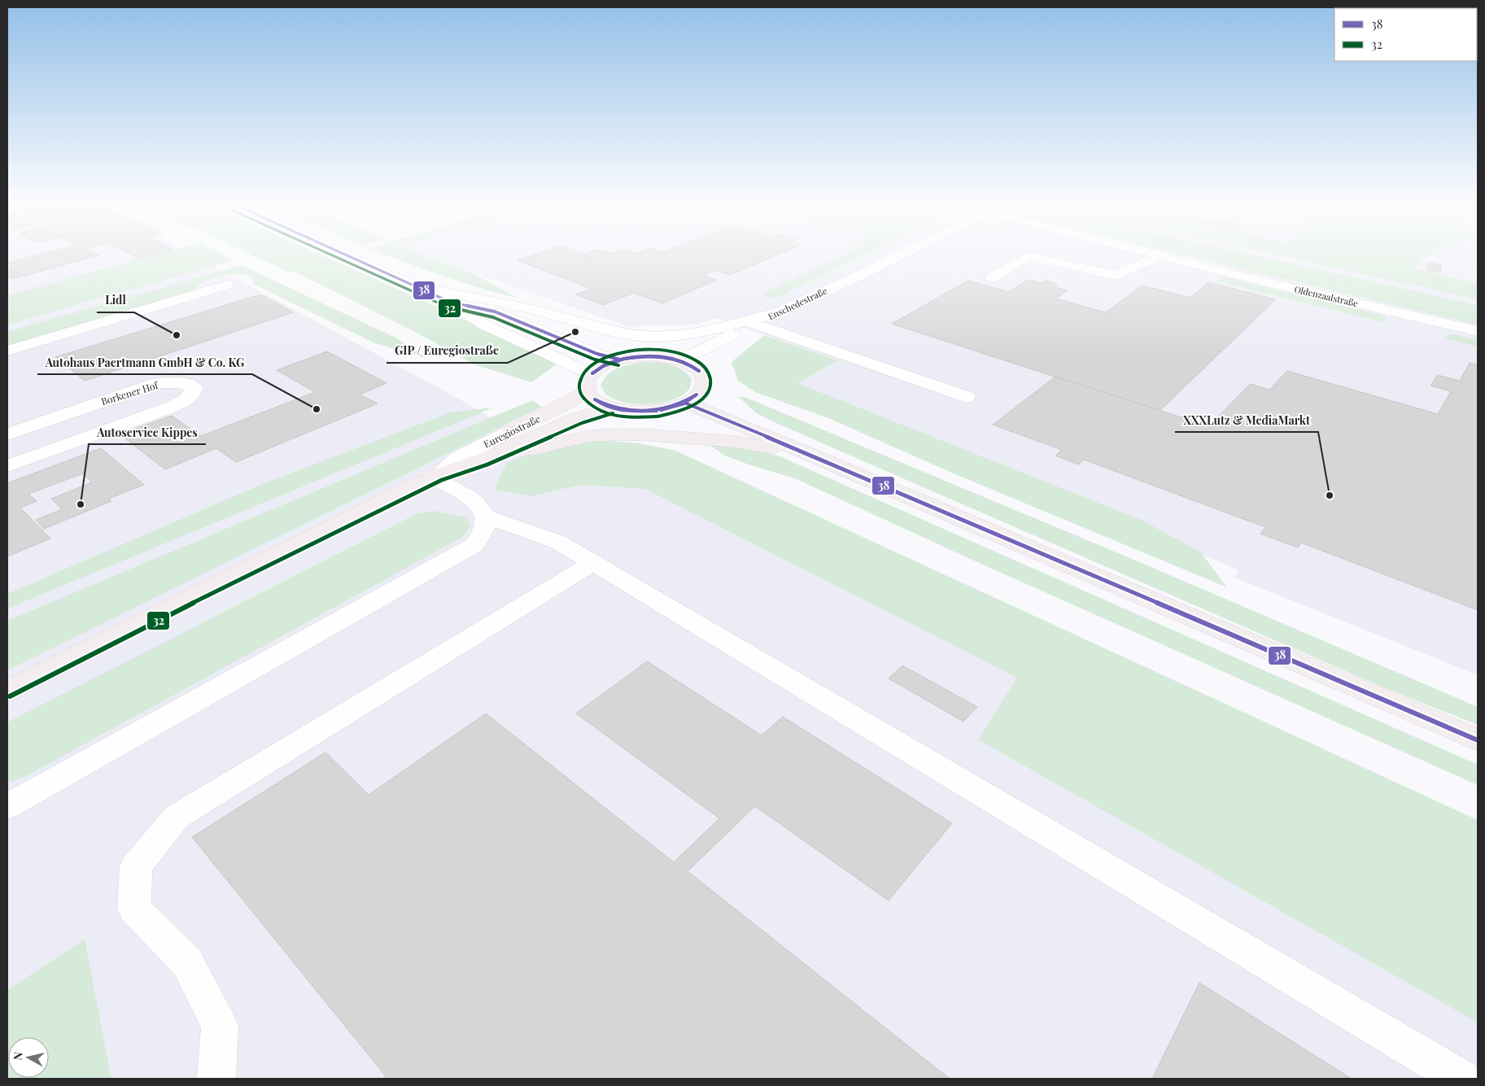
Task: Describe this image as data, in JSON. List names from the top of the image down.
{
  "streets": {
    "main road": ["Euregiostraße"],
    "street": ["Oldenzaalstraße", "Enschedestraße", "Borkener Hof"]
  },
  "crossings": [
    ["Enschedestraße", "Euregiostraße"]
  ],
  "places": [
    "GIP / Euregiostraße",
    "Lidl",
    "Autohaus Paertmann GmbH & Co. KG",
    "XXXLutz & MediaMarkt",
    "Autoservice Kippes"
  ],
  "lines": ["transit line 38", "transit line 32"],
  "legend": ["38", "32"],
  "north": "left"
}
